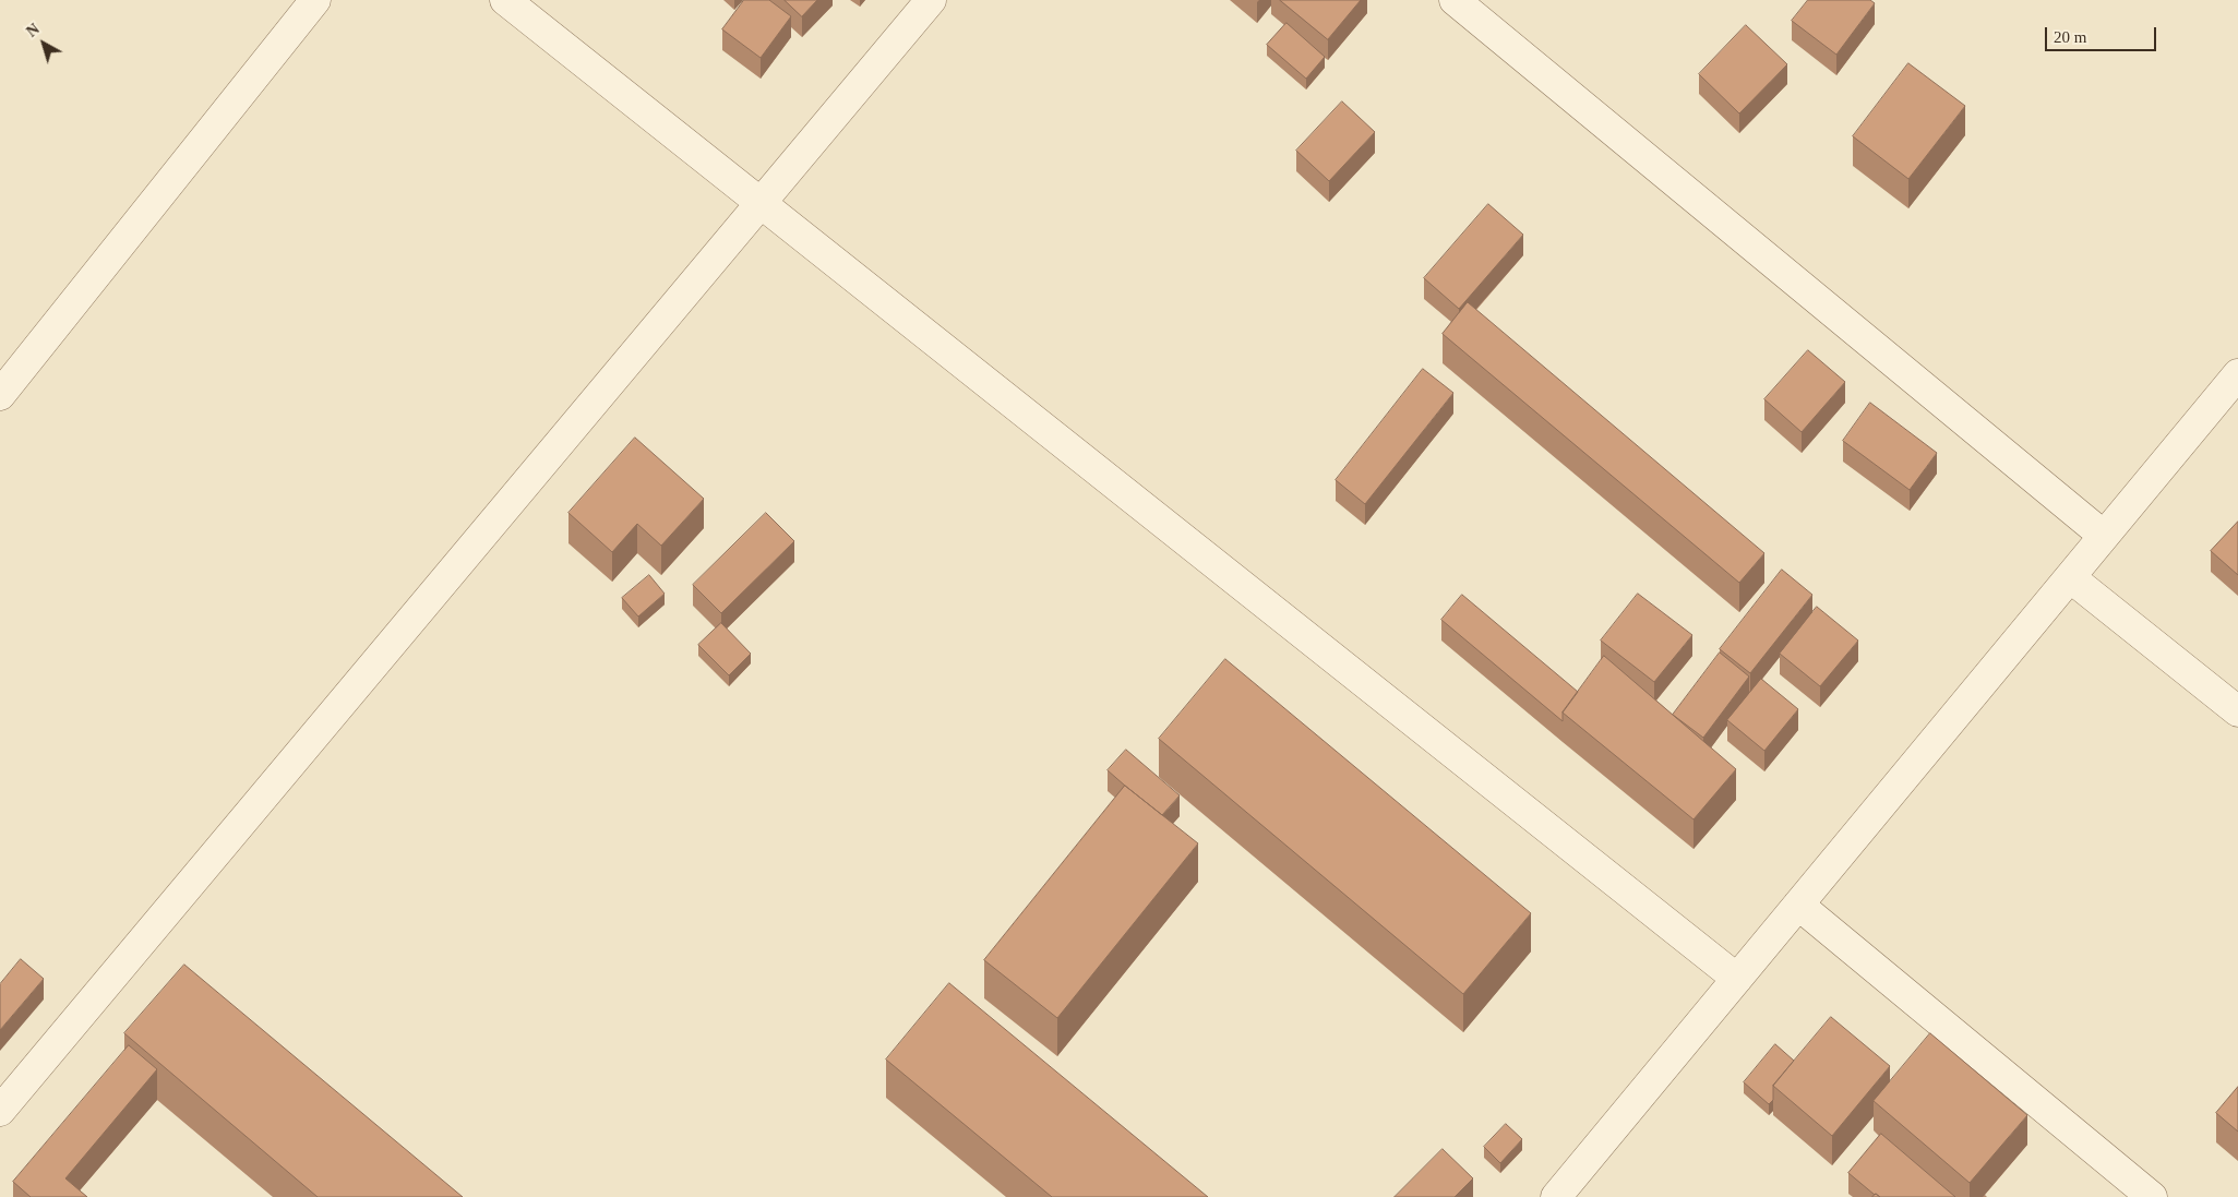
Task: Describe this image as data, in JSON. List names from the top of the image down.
{
  "scale_bar": "20 m",
  "north": "top left"
}
